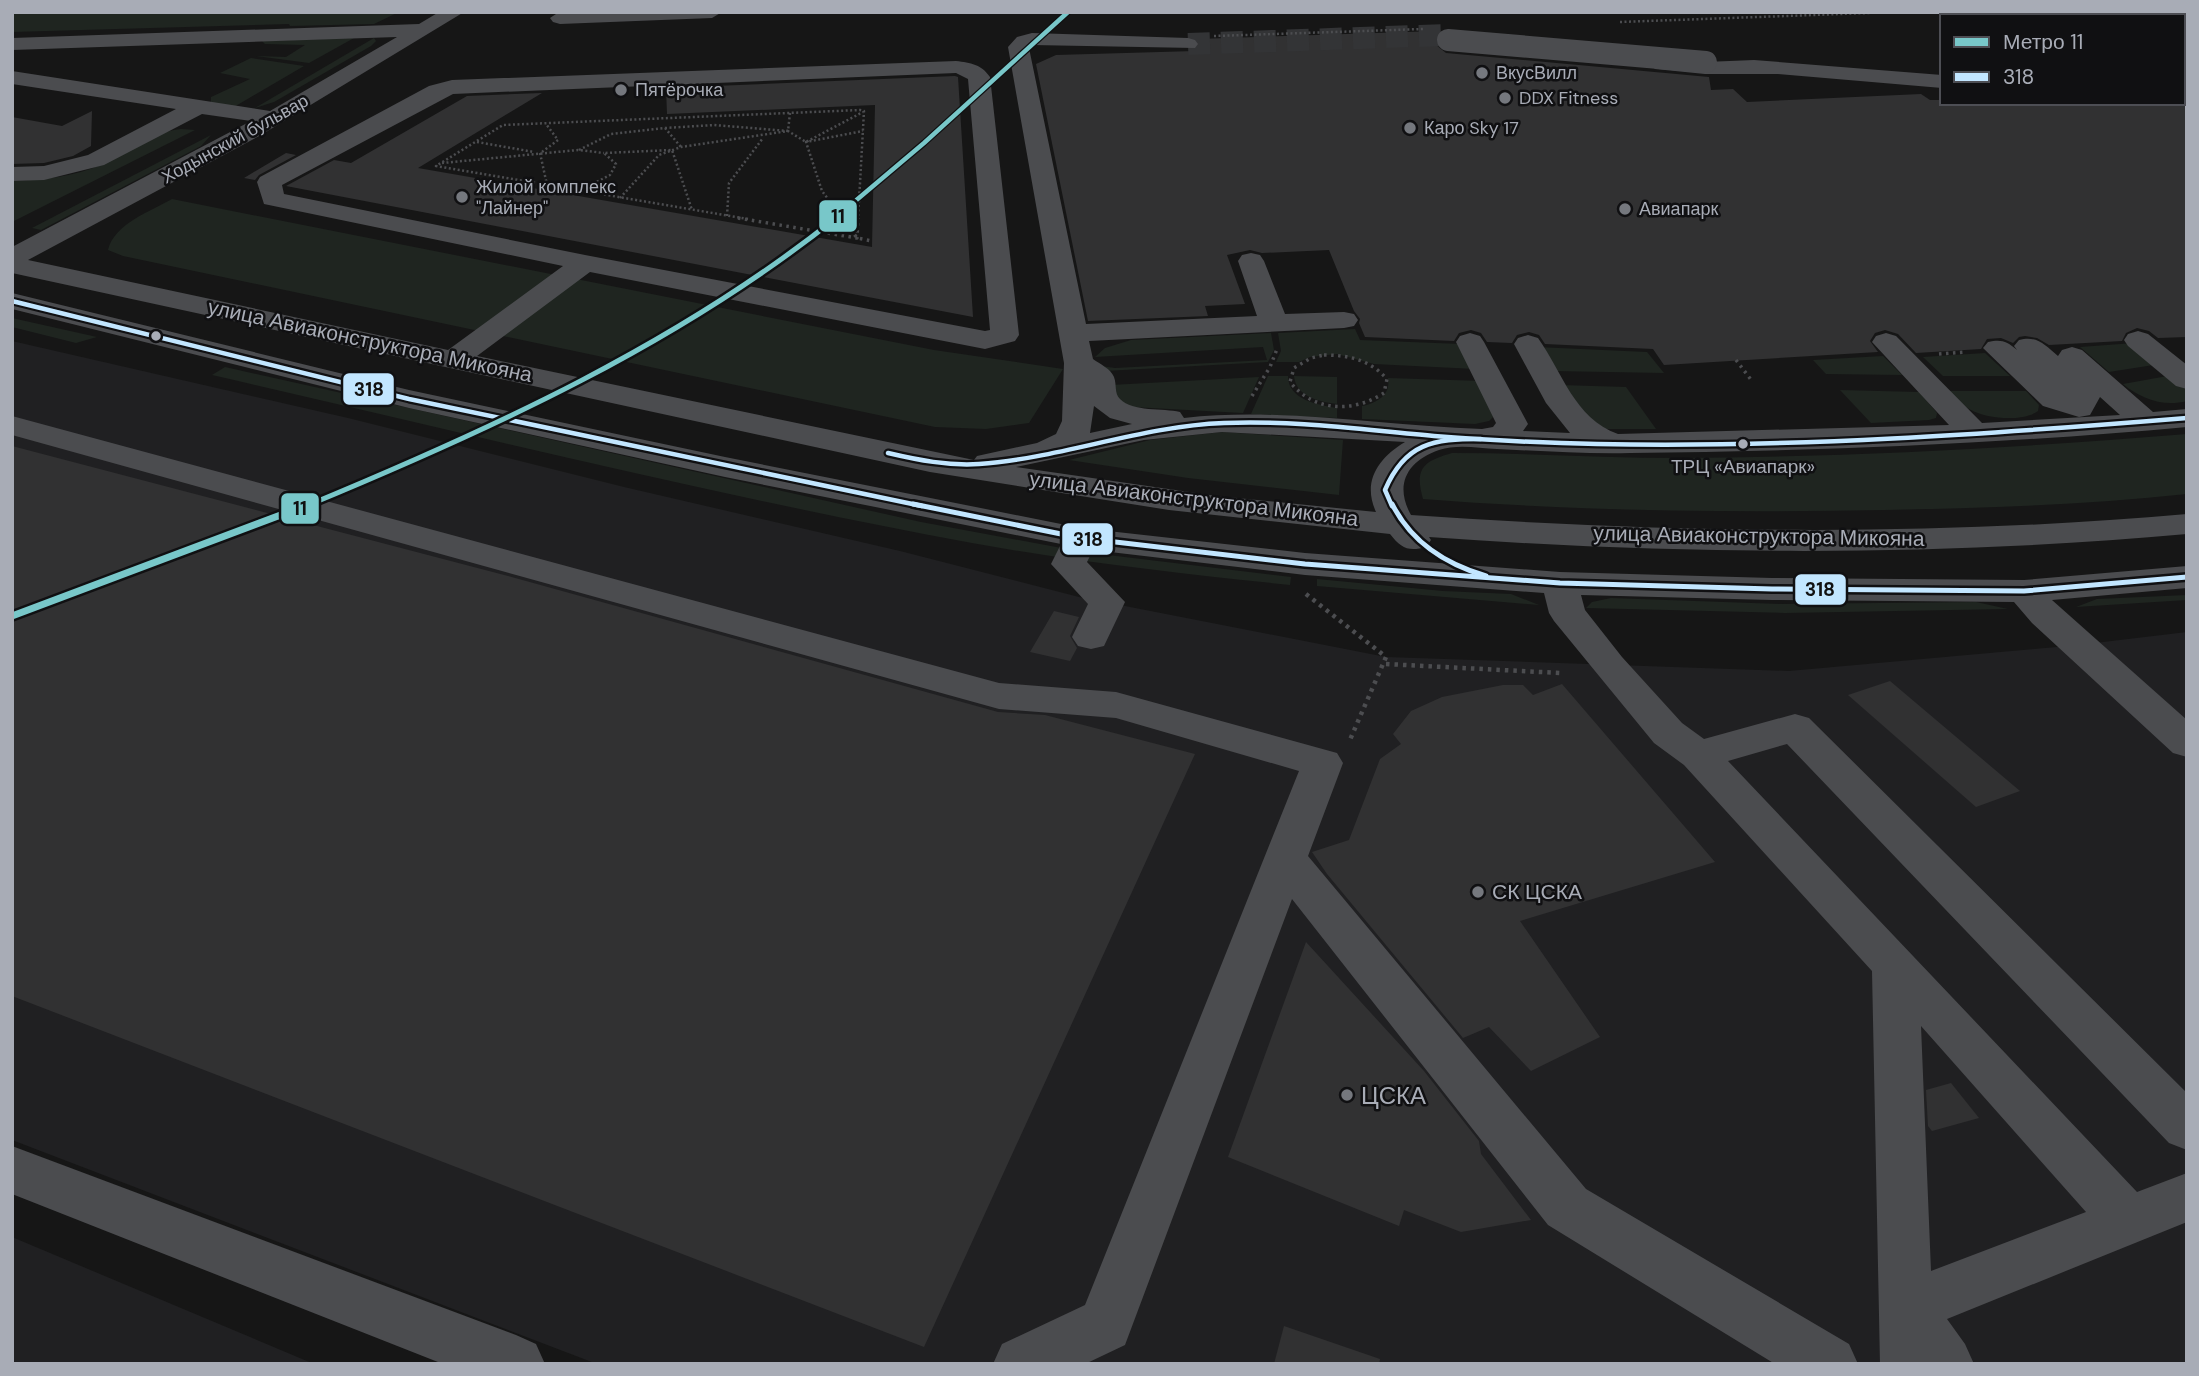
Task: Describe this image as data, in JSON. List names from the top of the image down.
{
  "streets": {
    "street": ["Ходынский бульвар", "улица Авиаконструктора Микояна"]
  },
  "places": [
    "ВкусВилл",
    "Пятёрочка",
    "DDX Fitness",
    "Каро Sky 17",
    "Жилой комплекс \"Лайнер\"",
    "Авиапарк",
    "ТРЦ «Авиапарк»",
    "СК ЦСКА",
    "ЦСКА"
  ],
  "lines": ["metro line 11", "transit line 318"],
  "legend": ["Метро 11", "318"]
}
